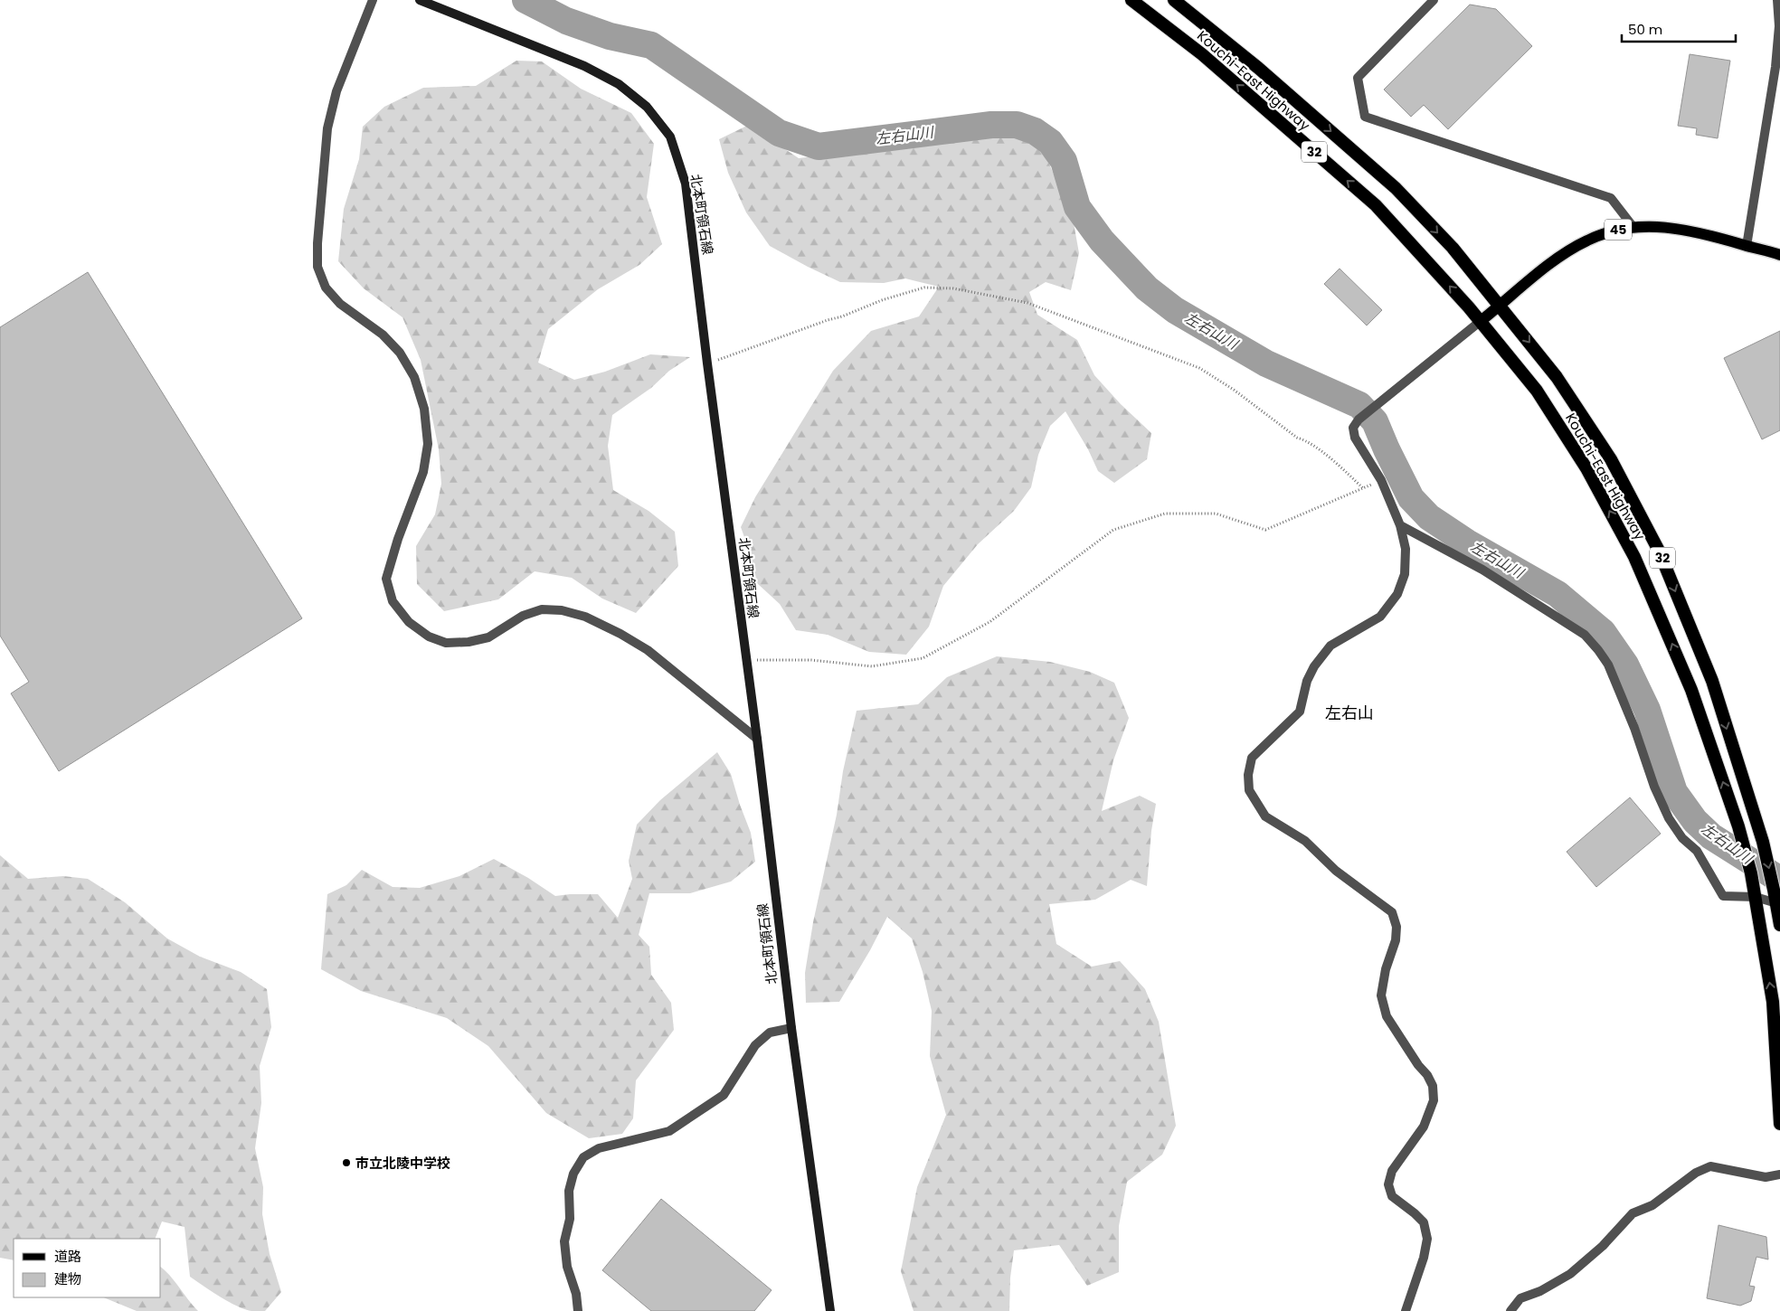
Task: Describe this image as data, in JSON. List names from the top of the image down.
{
  "streets": {
    "highway": ["Kouchi-East Highway", "32"],
    "main road": ["北本町領石線", "45"]
  },
  "crossings": [
    ["Kouchi-East Highway", "45"]
  ],
  "districts": ["左右山"],
  "water": ["左右山川"],
  "places": ["市立北陵中学校"],
  "legend": ["道路", "建物"],
  "scale_bar": "50 m"
}
